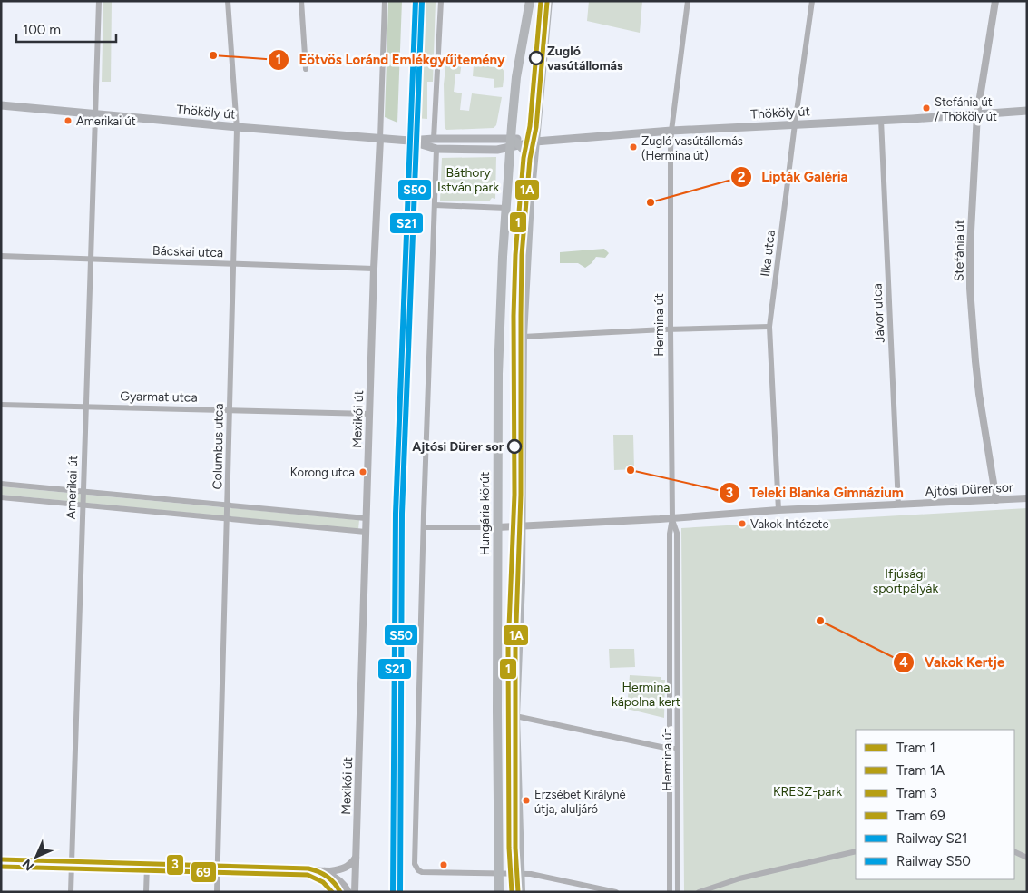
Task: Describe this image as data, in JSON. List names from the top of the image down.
{
  "streets": {
    "main road": ["Thököly út", "Hungária körút"],
    "street": [
      "Stefánia út",
      "Bácskai utca",
      "Ilka utca",
      "Jávor utca",
      "Hermina út",
      "Gyarmat utca",
      "Mexikói út",
      "Columbus utca",
      "Amerikai út",
      "Ajtósi Dürer sor"
    ]
  },
  "crossings": [
    ["Thököly út", "Stefánia út"],
    ["Thököly út", "Ilka utca"],
    ["Thököly út", "Jávor utca"],
    ["Thököly út", "Hermina út"],
    ["Thököly út", "Mexikói út"],
    ["Thököly út", "Columbus utca"],
    ["Thököly út", "Amerikai út"],
    ["Thököly út", "Hungária körút"],
    ["Stefánia út", "Ajtósi Dürer sor"],
    ["Bácskai utca", "Mexikói út"],
    ["Bácskai utca", "Columbus utca"],
    ["Bácskai utca", "Amerikai út"],
    ["Ilka utca", "Ajtósi Dürer sor"],
    ["Jávor utca", "Ajtósi Dürer sor"],
    ["Hermina út", "Ajtósi Dürer sor"],
    ["Gyarmat utca", "Mexikói út"],
    ["Gyarmat utca", "Columbus utca"],
    ["Gyarmat utca", "Amerikai út"],
    ["Ajtósi Dürer sor", "Hungária körút"]
  ],
  "parks": [
    "Báthory István park",
    "Ifjúsági sportpályák",
    "Hermina kápolna kert",
    "KRESZ-park"
  ],
  "places": [
    "Eötvös Loránd Emlékgyűjtemény",
    "Zugló vasútállomás",
    "Stefánia út / Thököly út",
    "Amerikai út",
    "Zugló vasútállomás (Hermina út)",
    "Lipták Galéria",
    "Ajtósi Dürer sor",
    "Teleki Blanka Gimnázium",
    "Korong utca",
    "Vakok Intézete",
    "Vakok Kertje",
    "Erzsébet Királyné útja, aluljáró"
  ],
  "lines": [
    "tram line 1",
    "rail line S21",
    "rail line S50",
    "tram line 1A",
    "tram line 3",
    "tram line 69"
  ],
  "legend": [
    "Tram 1",
    "Tram 1A",
    "Tram 3",
    "Tram 69",
    "Railway S21",
    "Railway S50"
  ],
  "scale_bar": "100 m",
  "north": "bottom left"
}
